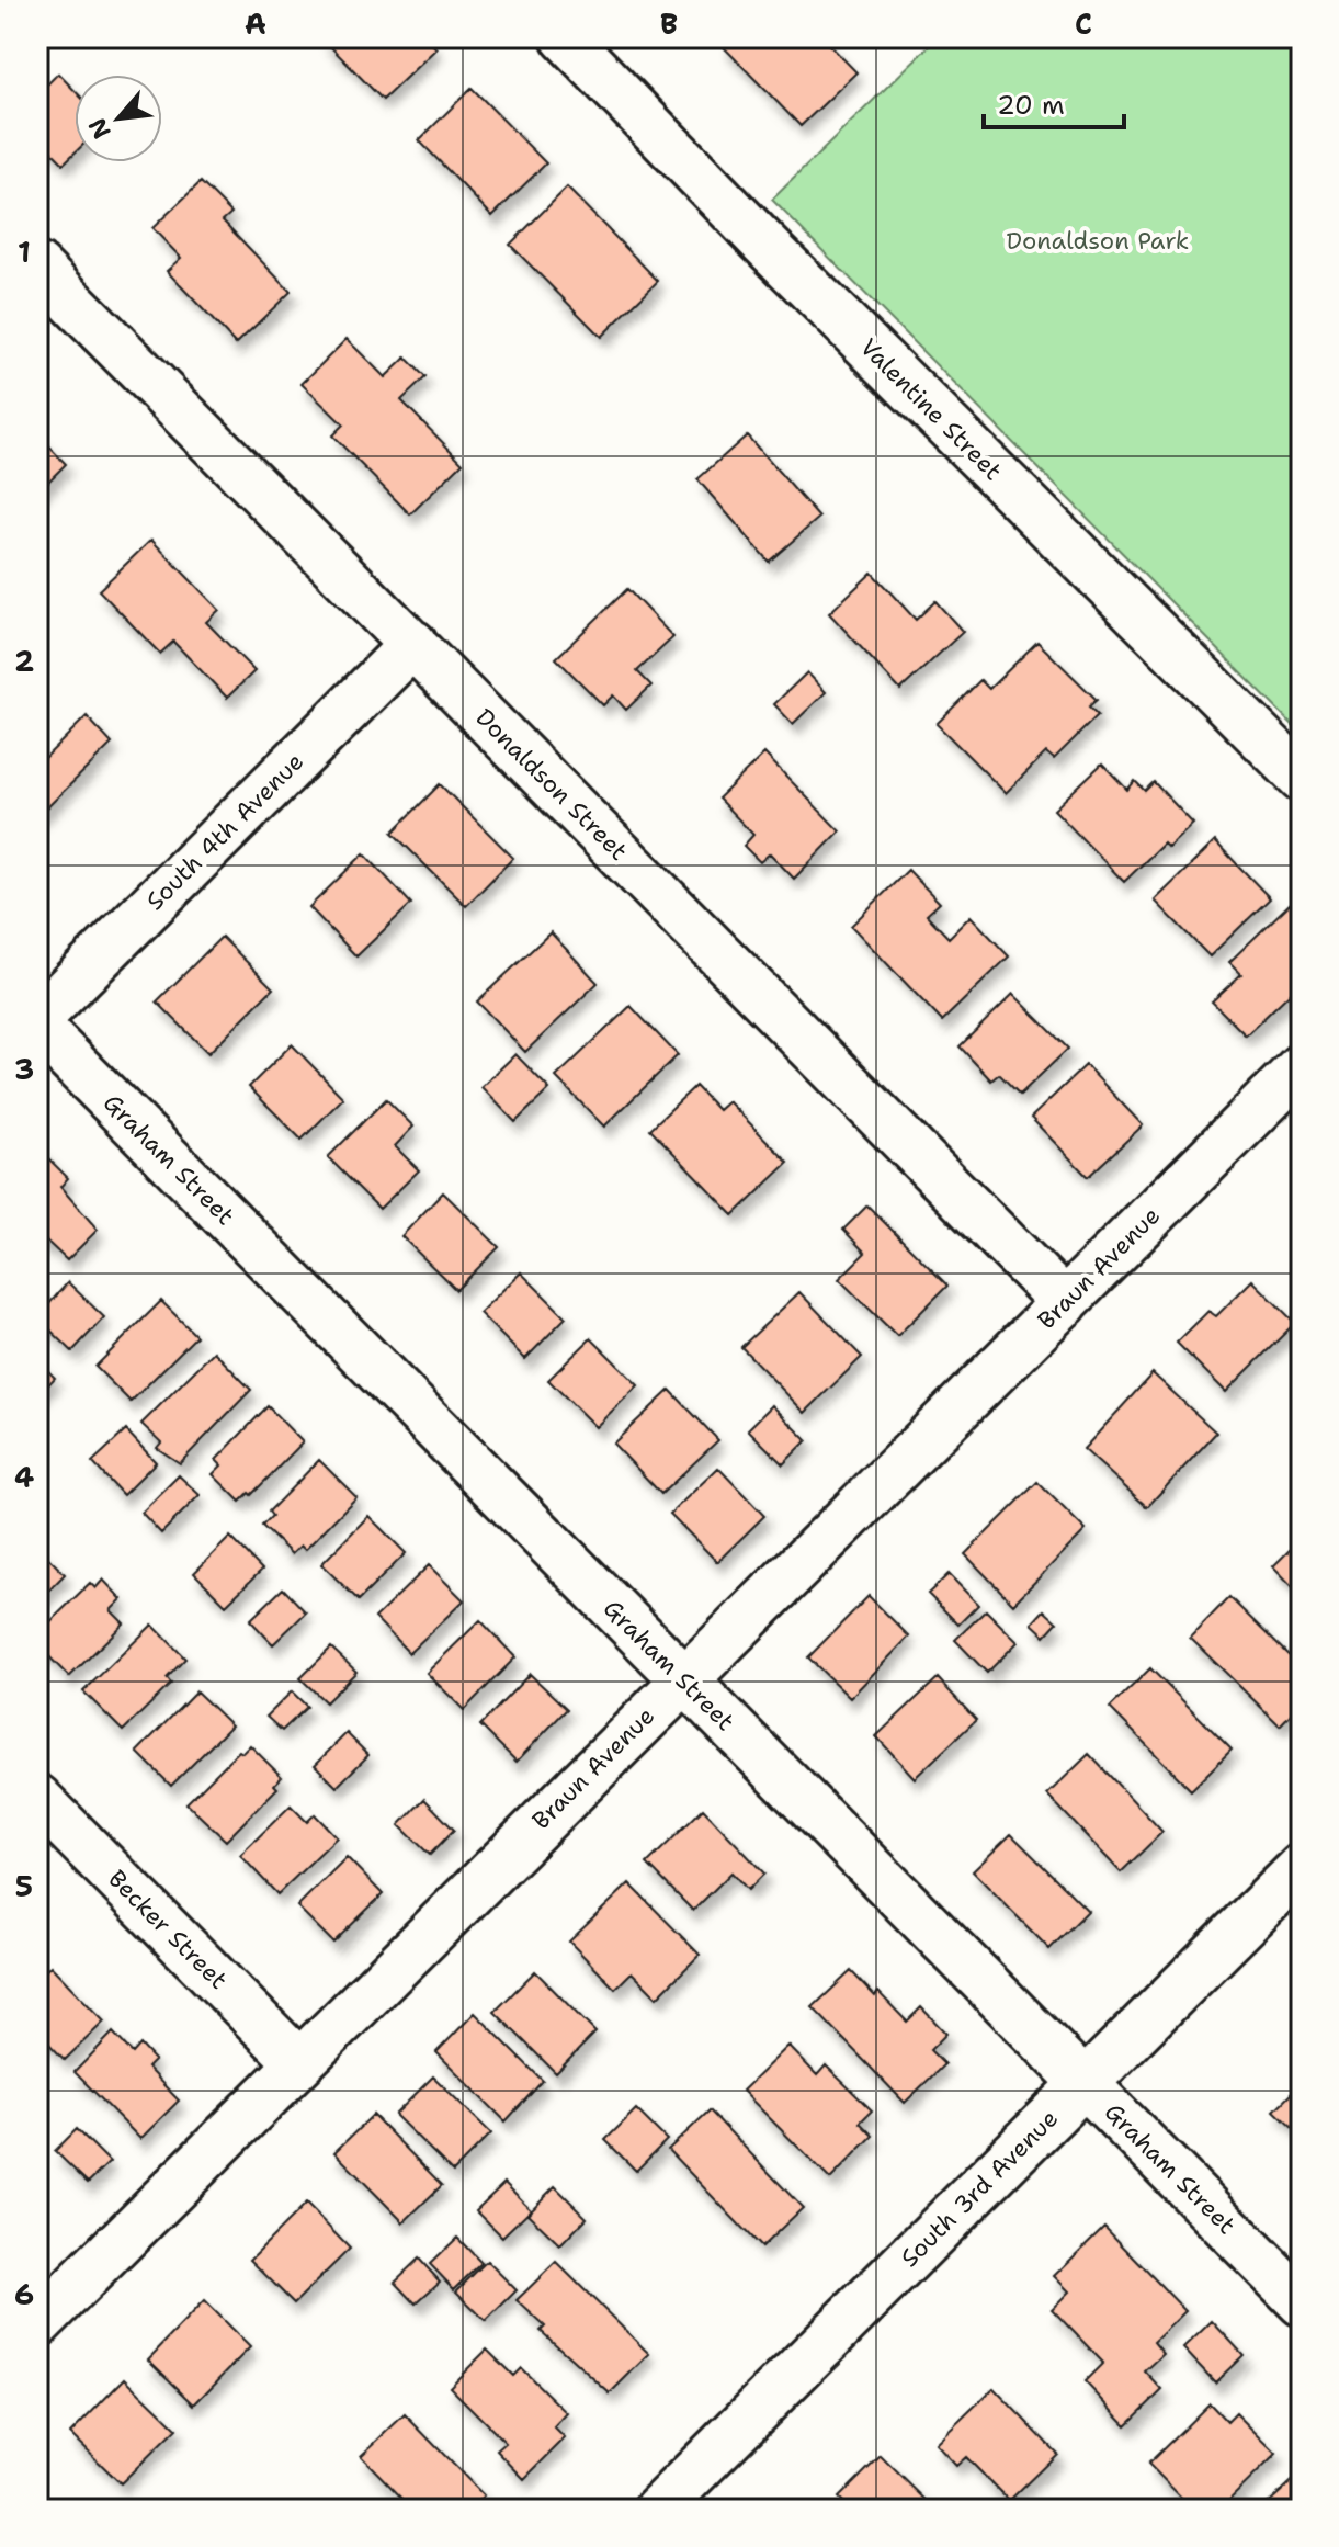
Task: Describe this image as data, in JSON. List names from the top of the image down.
{
  "streets": {
    "street": [
      "Valentine Street",
      "Donaldson Street",
      "South 4th Avenue",
      "Graham Street",
      "Braun Avenue",
      "Becker Street",
      "South 3rd Avenue"
    ]
  },
  "crossings": [
    ["Donaldson Street", "South 4th Avenue"],
    ["Donaldson Street", "Braun Avenue"],
    ["Graham Street", "Braun Avenue"],
    ["Graham Street", "South 3rd Avenue"],
    ["Braun Avenue", "Becker Street"]
  ],
  "parks": ["Donaldson Park"],
  "scale_bar": "20 m",
  "north": "bottom left",
  "grid": {
    "columns": ["A", "B", "C"],
    "rows": [
      "1",
      "2",
      "3",
      "4",
      "5",
      "6"
    ]
  }
}
